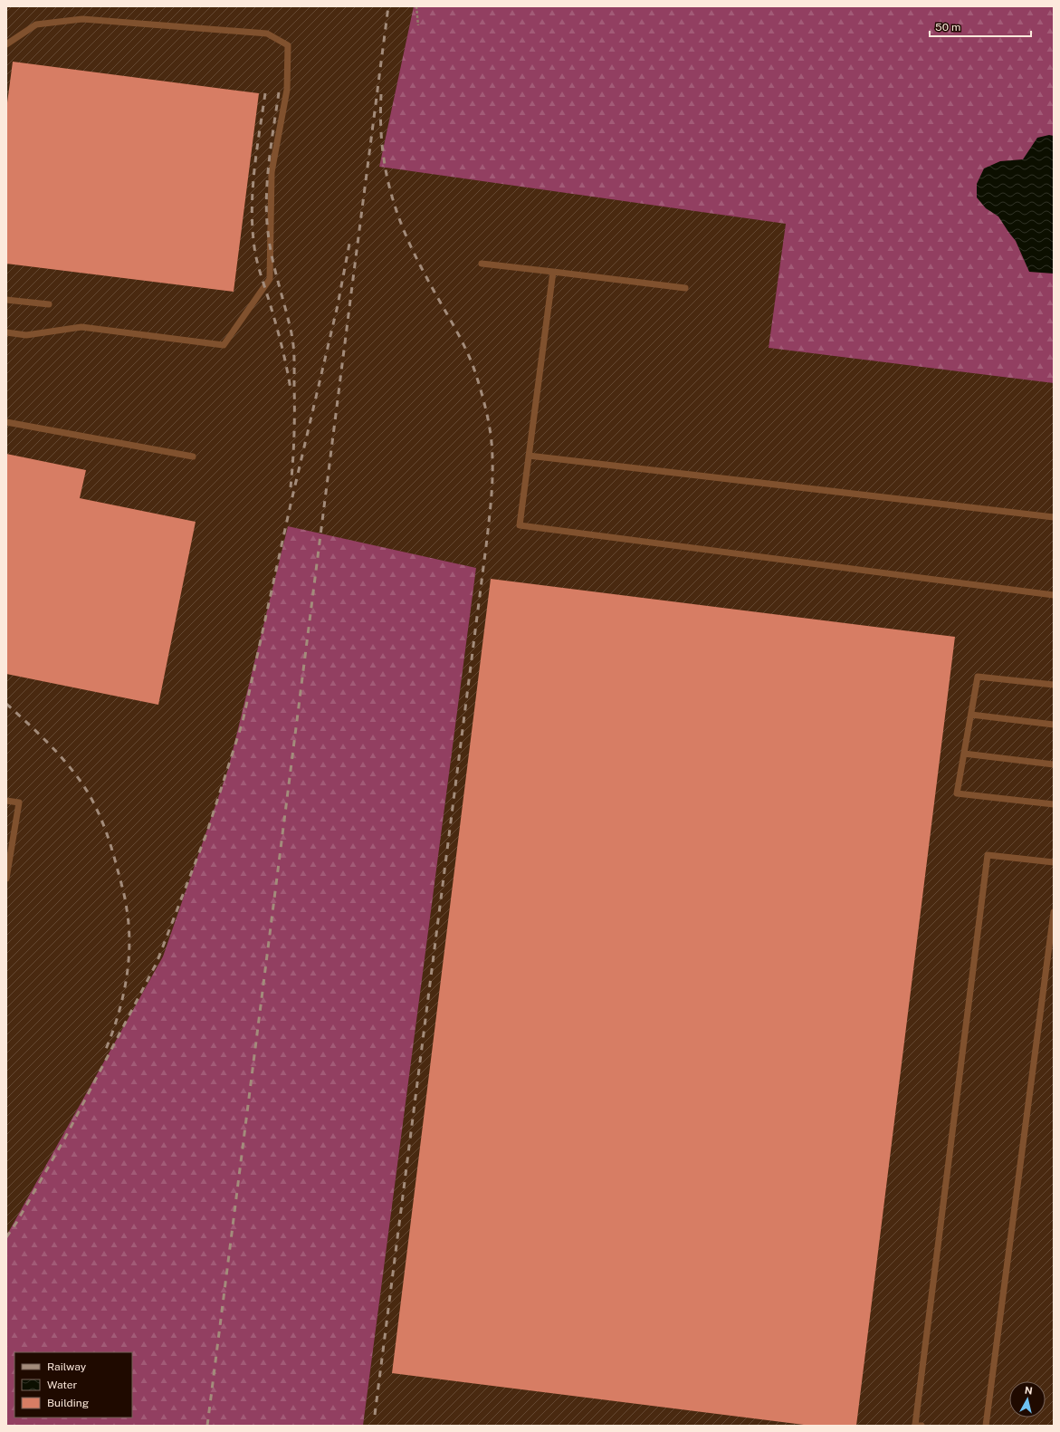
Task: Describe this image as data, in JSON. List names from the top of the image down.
{
  "legend": ["Railway", "Water", "Building"],
  "scale_bar": "50 m",
  "north": "top"
}
